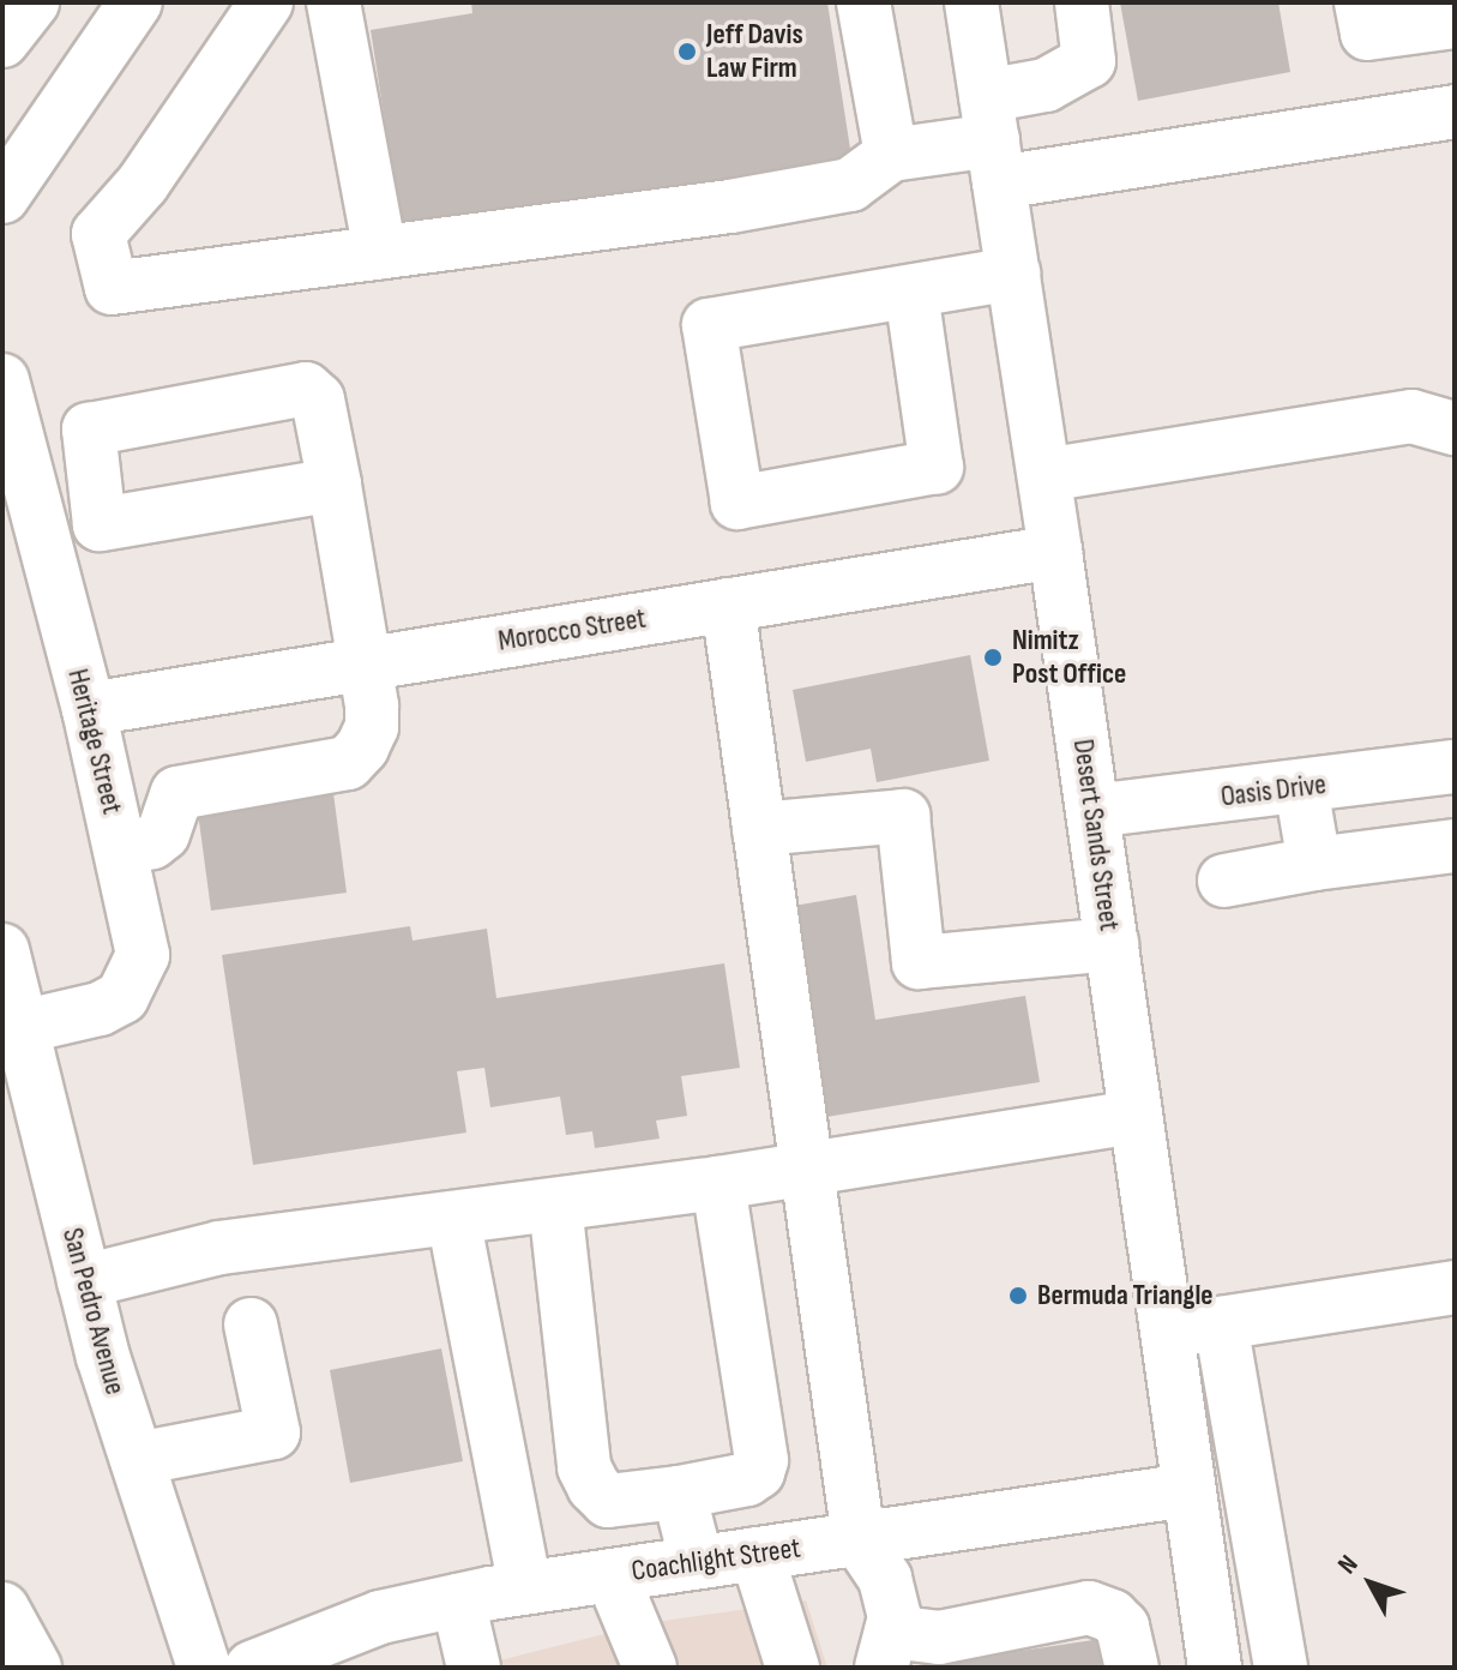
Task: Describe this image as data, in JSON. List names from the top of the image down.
{
  "streets": {
    "street": [
      "Morocco Street",
      "Heritage Street",
      "Oasis Drive",
      "Desert Sands Street",
      "San Pedro Avenue",
      "Coachlight Street"
    ]
  },
  "crossings": [
    ["Morocco Street", "Heritage Street"],
    ["Morocco Street", "Desert Sands Street"],
    ["Heritage Street", "San Pedro Avenue"],
    ["Oasis Drive", "Desert Sands Street"],
    ["Desert Sands Street", "Coachlight Street"]
  ],
  "places": ["Jeff Davis Law Firm", "Nimitz Post Office", "Bermuda Triangle"],
  "north": "top left"
}
